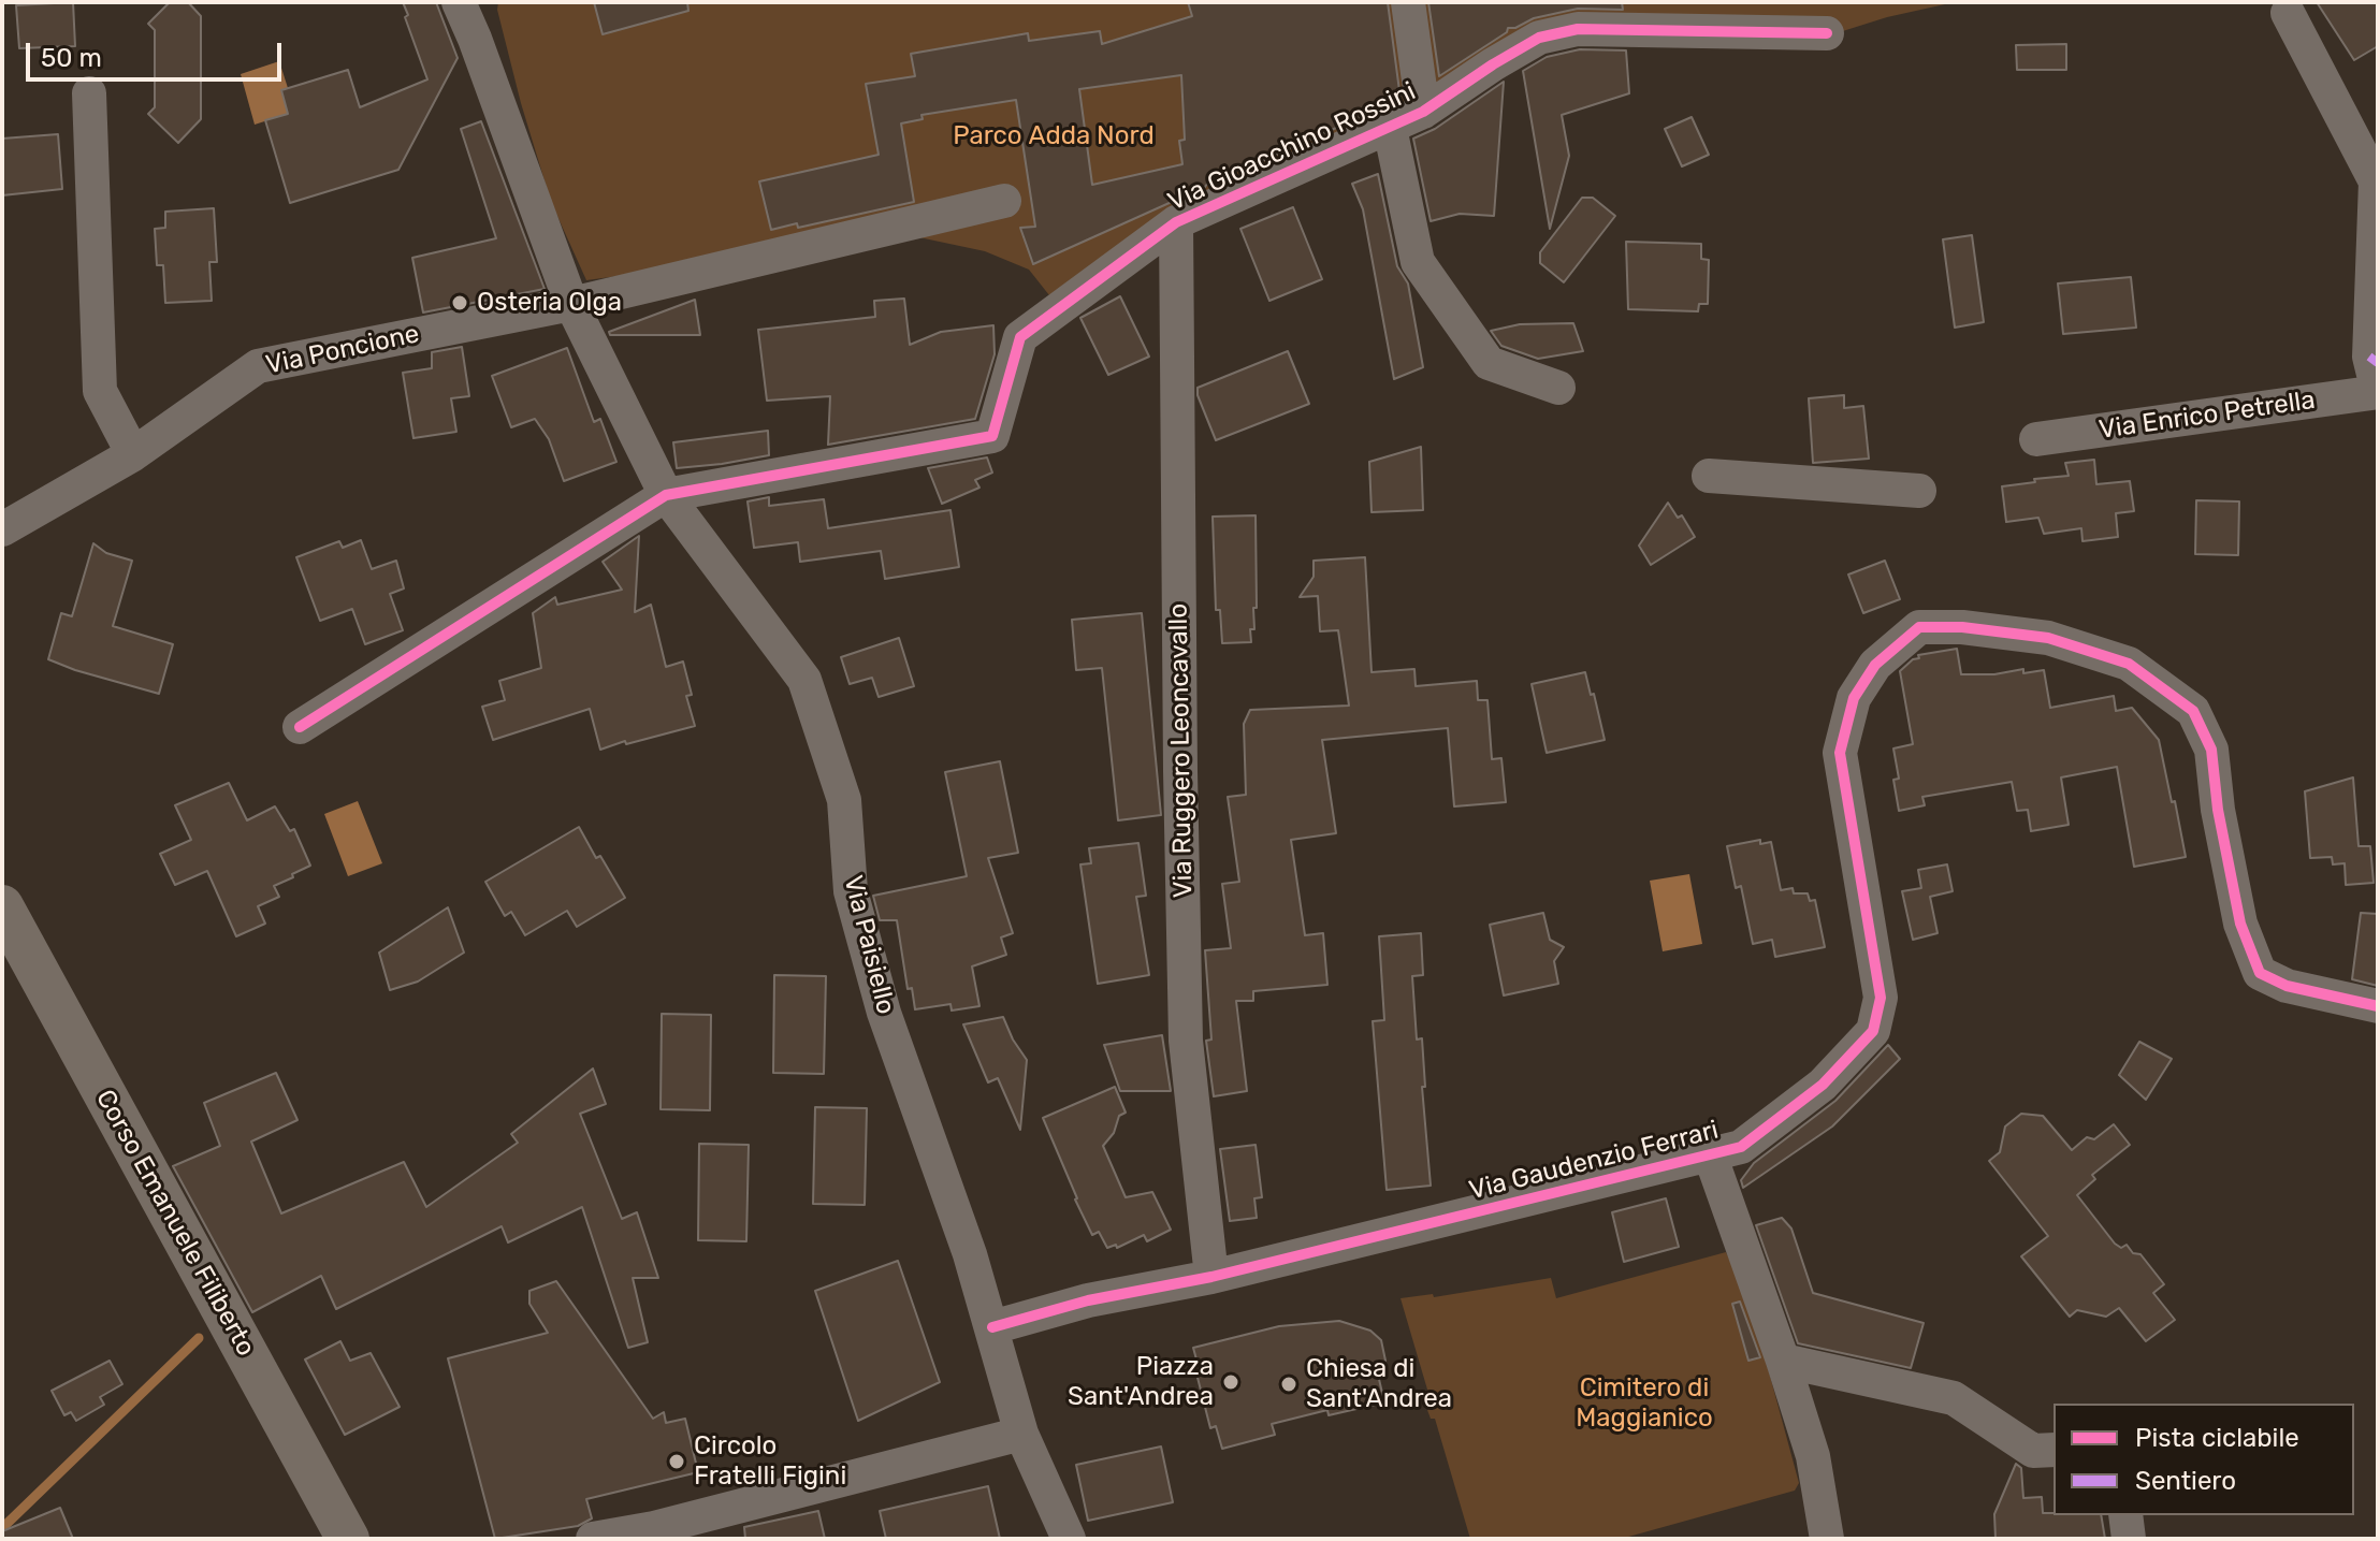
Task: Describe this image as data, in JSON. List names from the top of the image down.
{
  "streets": {
    "main road": ["Corso Emanuele Filiberto"],
    "street": [
      "Via Gioacchino Rossini",
      "Via Poncione",
      "Via Enrico Petrella",
      "Via Ruggero Leoncavallo",
      "Via Paisiello",
      "Via Gaudenzio Ferrari"
    ]
  },
  "crossings": [
    ["Via Gioacchino Rossini", "Via Ruggero Leoncavallo"],
    ["Via Gioacchino Rossini", "Via Paisiello"],
    ["Via Poncione", "Via Paisiello"],
    ["Via Ruggero Leoncavallo", "Via Gaudenzio Ferrari"],
    ["Via Paisiello", "Via Gaudenzio Ferrari"]
  ],
  "parks": ["Parco Adda Nord", "Cimitero di Maggianico"],
  "places": [
    "Osteria Olga",
    "Piazza Sant'Andrea",
    "Chiesa di Sant'Andrea",
    "Circolo Fratelli Figini"
  ],
  "legend": ["Pista ciclabile", "Sentiero"],
  "scale_bar": "50 m"
}
